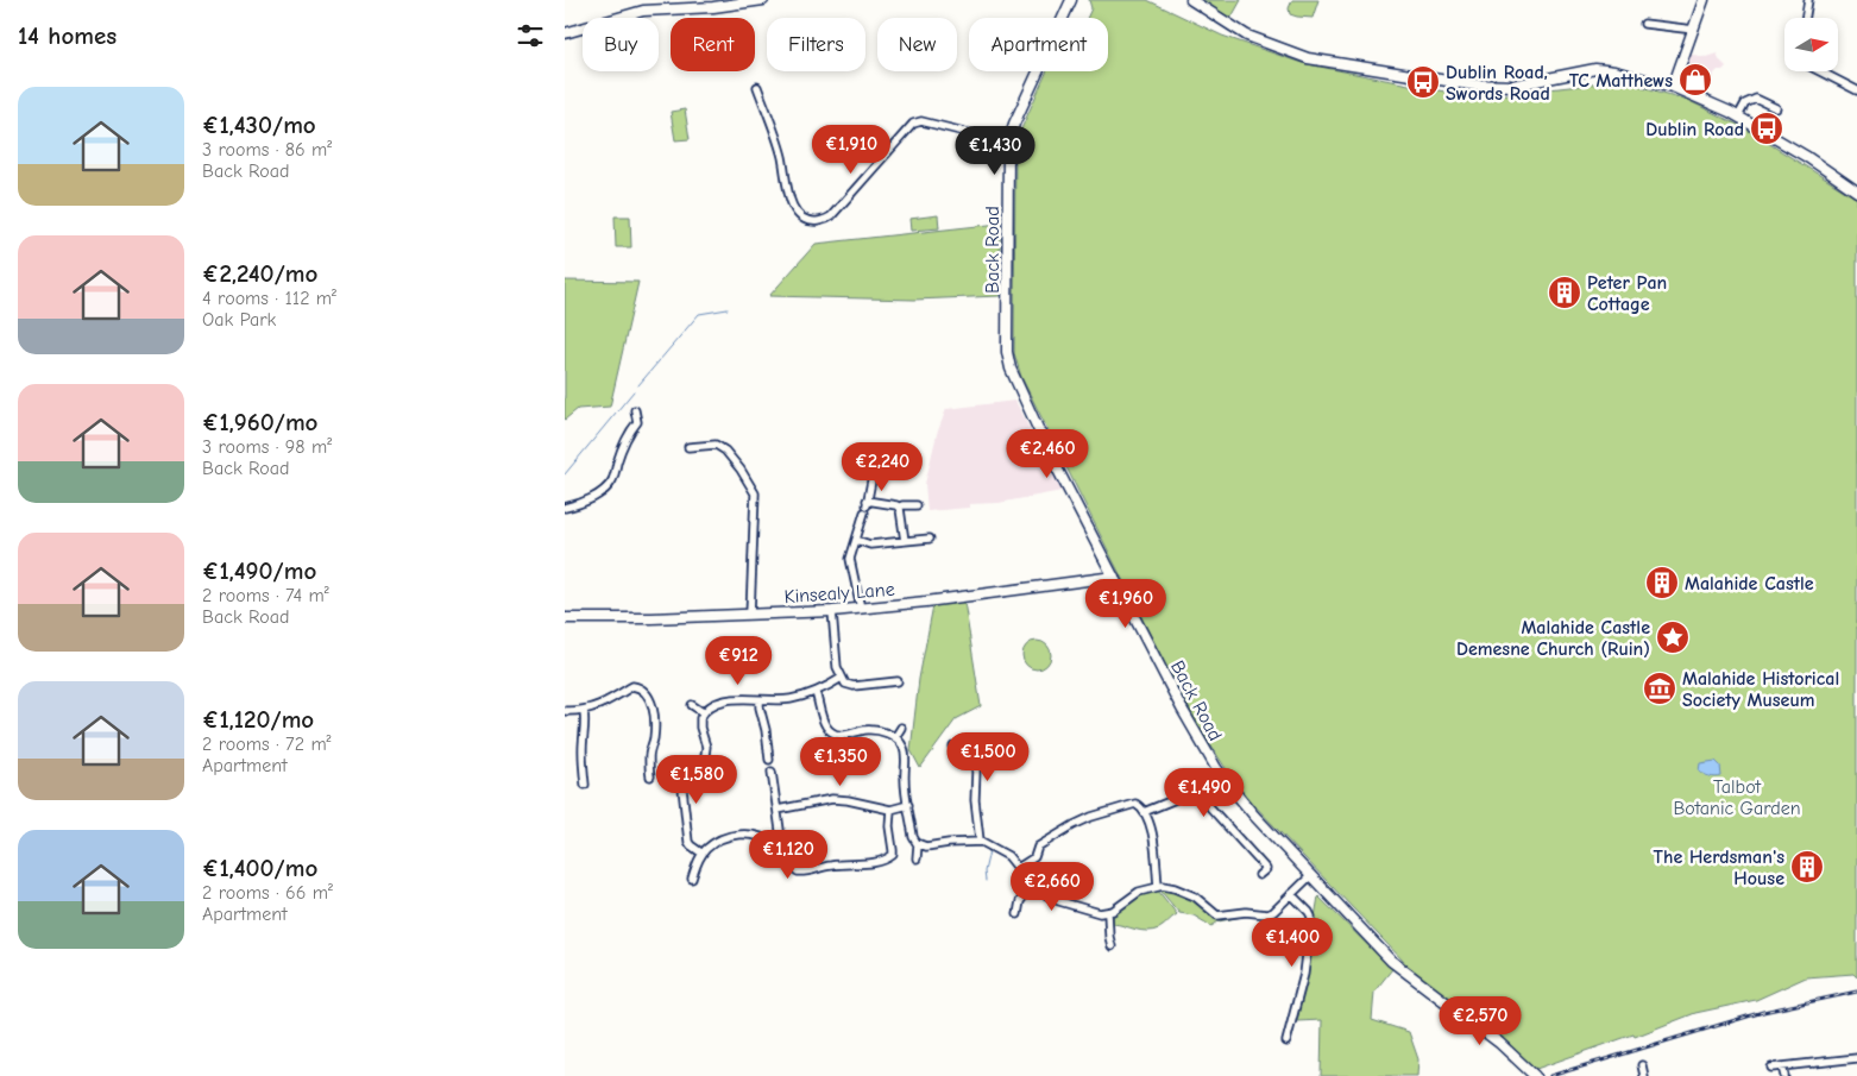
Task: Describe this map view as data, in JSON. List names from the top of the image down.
{
  "streets": {
    "street": ["Back Road", "Kinsealy Lane"]
  },
  "crossings": [
    ["Back Road", "Kinsealy Lane"]
  ],
  "parks": ["Talbot Botanic Garden"],
  "places": {
    "shop": ["TC Matthews"],
    "bus stop": ["Dublin Road, Swords Road", "Dublin Road"],
    "building": ["Peter Pan Cottage", "Malahide Castle", "The Herdsman's House"],
    "place": ["Malahide Castle Demesne Church (Ruin)"],
    "museum": ["Malahide Historical Society Museum"]
  },
  "north": "right",
  "page": {
    "heading": "14 homes",
    "chip": [
      "Buy",
      "Rent",
      "Filters",
      "New",
      "Apartment"
    ],
    "list": [
      {
        "name": "€1,430/mo",
        "note": "3 rooms · 86 m² · Back Road"
      },
      {
        "name": "€2,240/mo",
        "note": "4 rooms · 112 m² · Oak Park"
      },
      {
        "name": "€1,960/mo",
        "note": "3 rooms · 98 m² · Back Road"
      },
      {
        "name": "€1,490/mo",
        "note": "2 rooms · 74 m² · Back Road"
      },
      {
        "name": "€1,120/mo",
        "note": "2 rooms · 72 m² · Apartment"
      },
      {
        "name": "€1,400/mo",
        "note": "2 rooms · 66 m² · Apartment"
      }
    ],
    "price": [
      "€1,910",
      "€1,430",
      "€2,460",
      "€2,240",
      "€1,960",
      "€912",
      "€1,500",
      "€1,350",
      "€1,580",
      "€1,490",
      "€1,120",
      "€2,660",
      "€1,400",
      "€2,570"
    ]
  }
}
